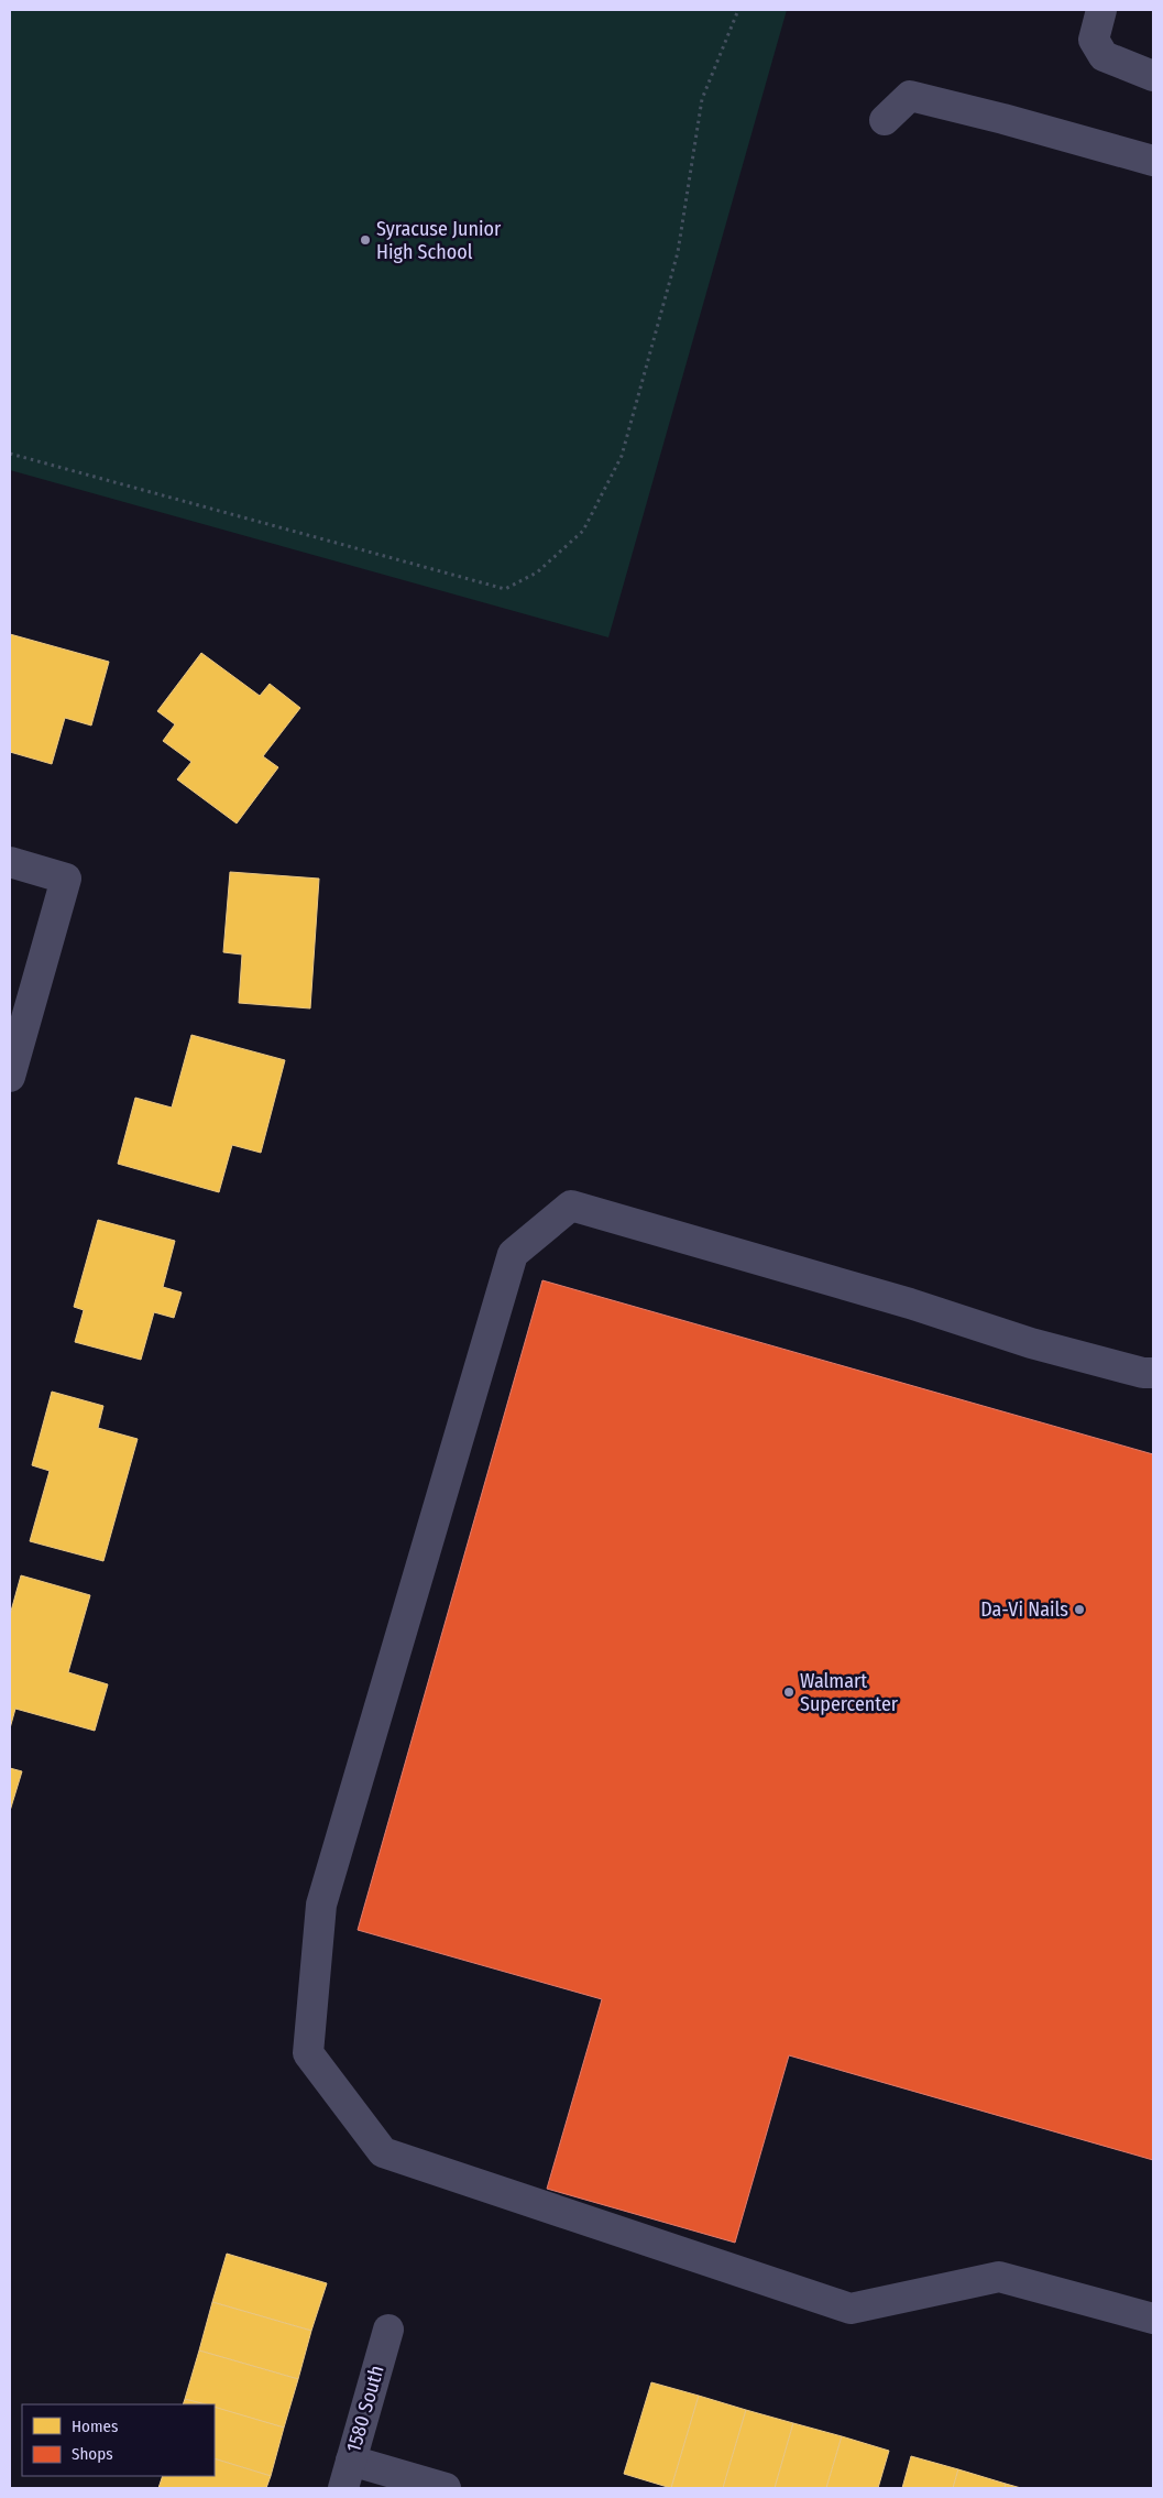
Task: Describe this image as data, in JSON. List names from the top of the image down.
{
  "streets": {
    "street": ["1580 South"]
  },
  "places": ["Syracuse Junior High School", "Da-Vi Nails", "Walmart Supercenter"],
  "legend": ["Homes", "Shops"]
}
